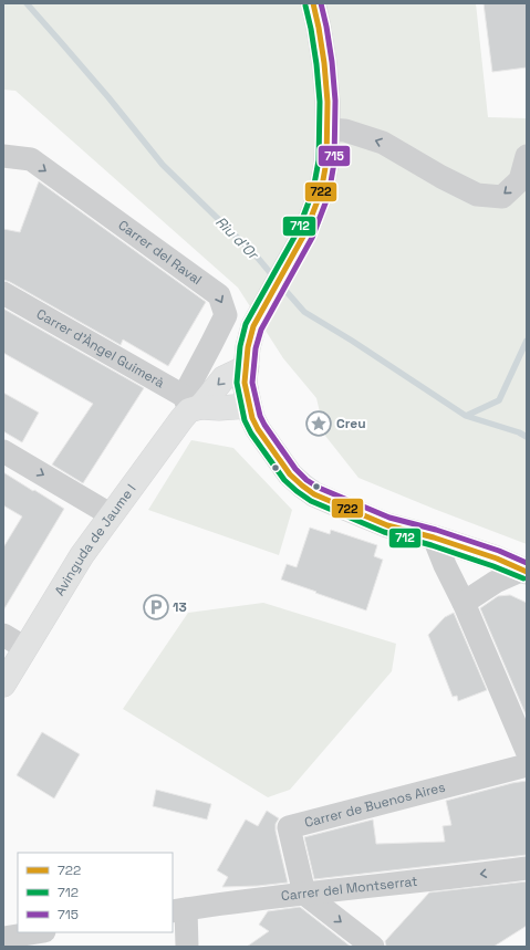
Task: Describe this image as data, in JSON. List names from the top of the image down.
{
  "streets": {
    "main road": ["Avinguda de Jaume I"],
    "street": [
      "Carrer del Raval",
      "Carrer d'Àngel Guimerà",
      "Carrer de Buenos Aires",
      "Carrer del Montserrat"
    ]
  },
  "crossings": [
    ["Carrer del Raval", "Carrer d'Àngel Guimerà"],
    ["Carrer del Raval", "Avinguda de Jaume I"],
    ["Carrer d'Àngel Guimerà", "Avinguda de Jaume I"],
    ["Carrer de Buenos Aires", "Carrer del Montserrat"]
  ],
  "one_way": ["Carrer del Raval", "Carrer del Montserrat"],
  "water": ["Riu d'Or"],
  "places": {
    "place": ["Creu"],
    "parking": ["13"]
  },
  "lines": ["transit line 722", "transit line 715", "transit line 712"],
  "legend": ["722", "712", "715"]
}
